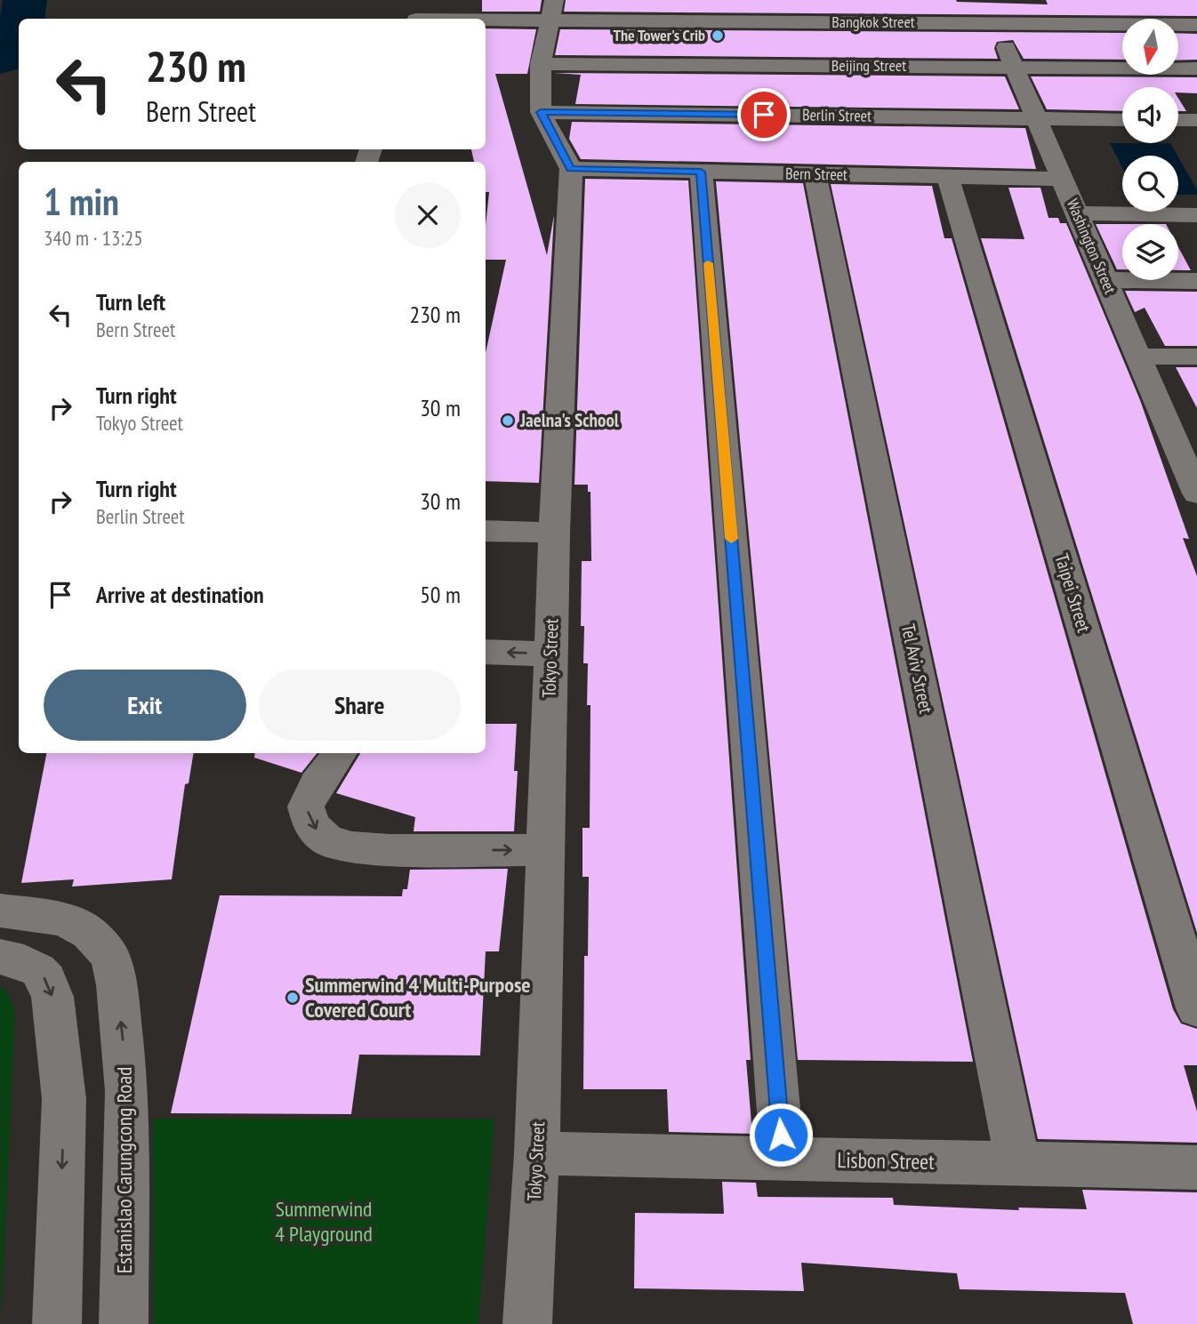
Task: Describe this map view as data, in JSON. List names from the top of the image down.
{
  "streets": {
    "street": [
      "Bangkok Street",
      "Beijing Street",
      "Berlin Street",
      "Bern Street",
      "Washington Street",
      "Taipei Street",
      "Tokyo Street",
      "Tel Aviv Street",
      "Lisbon Street",
      "Estanislao Carungcong Road"
    ]
  },
  "crossings": [
    ["Bangkok Street", "Washington Street"],
    ["Beijing Street", "Washington Street"],
    ["Berlin Street", "Washington Street"],
    ["Bern Street", "Washington Street"],
    ["Bern Street", "Taipei Street"],
    ["Bern Street", "Tokyo Street"],
    ["Bern Street", "Tel Aviv Street"],
    ["Tokyo Street", "Lisbon Street"],
    ["Tel Aviv Street", "Lisbon Street"]
  ],
  "parks": ["Summerwind 4 Playground"],
  "places": ["The Tower's Crib", "Jaelna's School", "Summerwind 4 Multi-Purpose Covered Court"],
  "north": "bottom",
  "page": {
    "turn": ["230 m", "Bern Street"],
    "heading": ["1 min", "340 m · 13:25"],
    "list": [
      {
        "name": "Turn left",
        "note": "Bern Street",
        "value": "230 m"
      },
      {
        "name": "Turn right",
        "note": "Tokyo Street",
        "value": "30 m"
      },
      {
        "name": "Turn right",
        "note": "Berlin Street",
        "value": "30 m"
      },
      {
        "name": "Arrive at destination",
        "value": "50 m"
      }
    ],
    "buttons": ["Exit", "Share"]
  }
}
